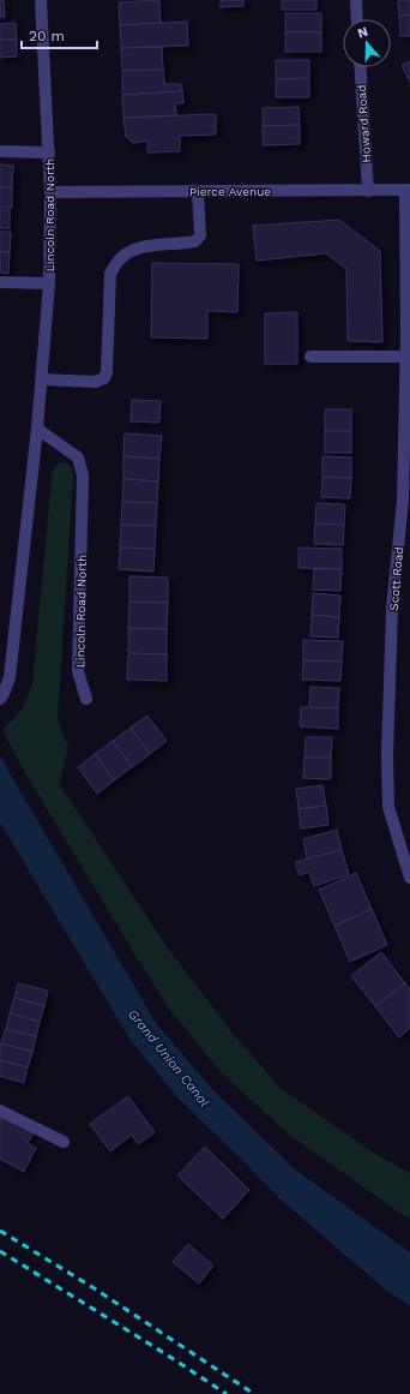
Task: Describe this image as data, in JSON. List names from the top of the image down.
{
  "streets": {
    "street": [
      "Howard Road",
      "Pierce Avenue",
      "Lincoln Road North",
      "Scott Road"
    ]
  },
  "crossings": [
    ["Howard Road", "Pierce Avenue"],
    ["Pierce Avenue", "Lincoln Road North"],
    ["Pierce Avenue", "Scott Road"]
  ],
  "water": ["Grand Union Canal"],
  "scale_bar": "20 m",
  "north": "top"
}
